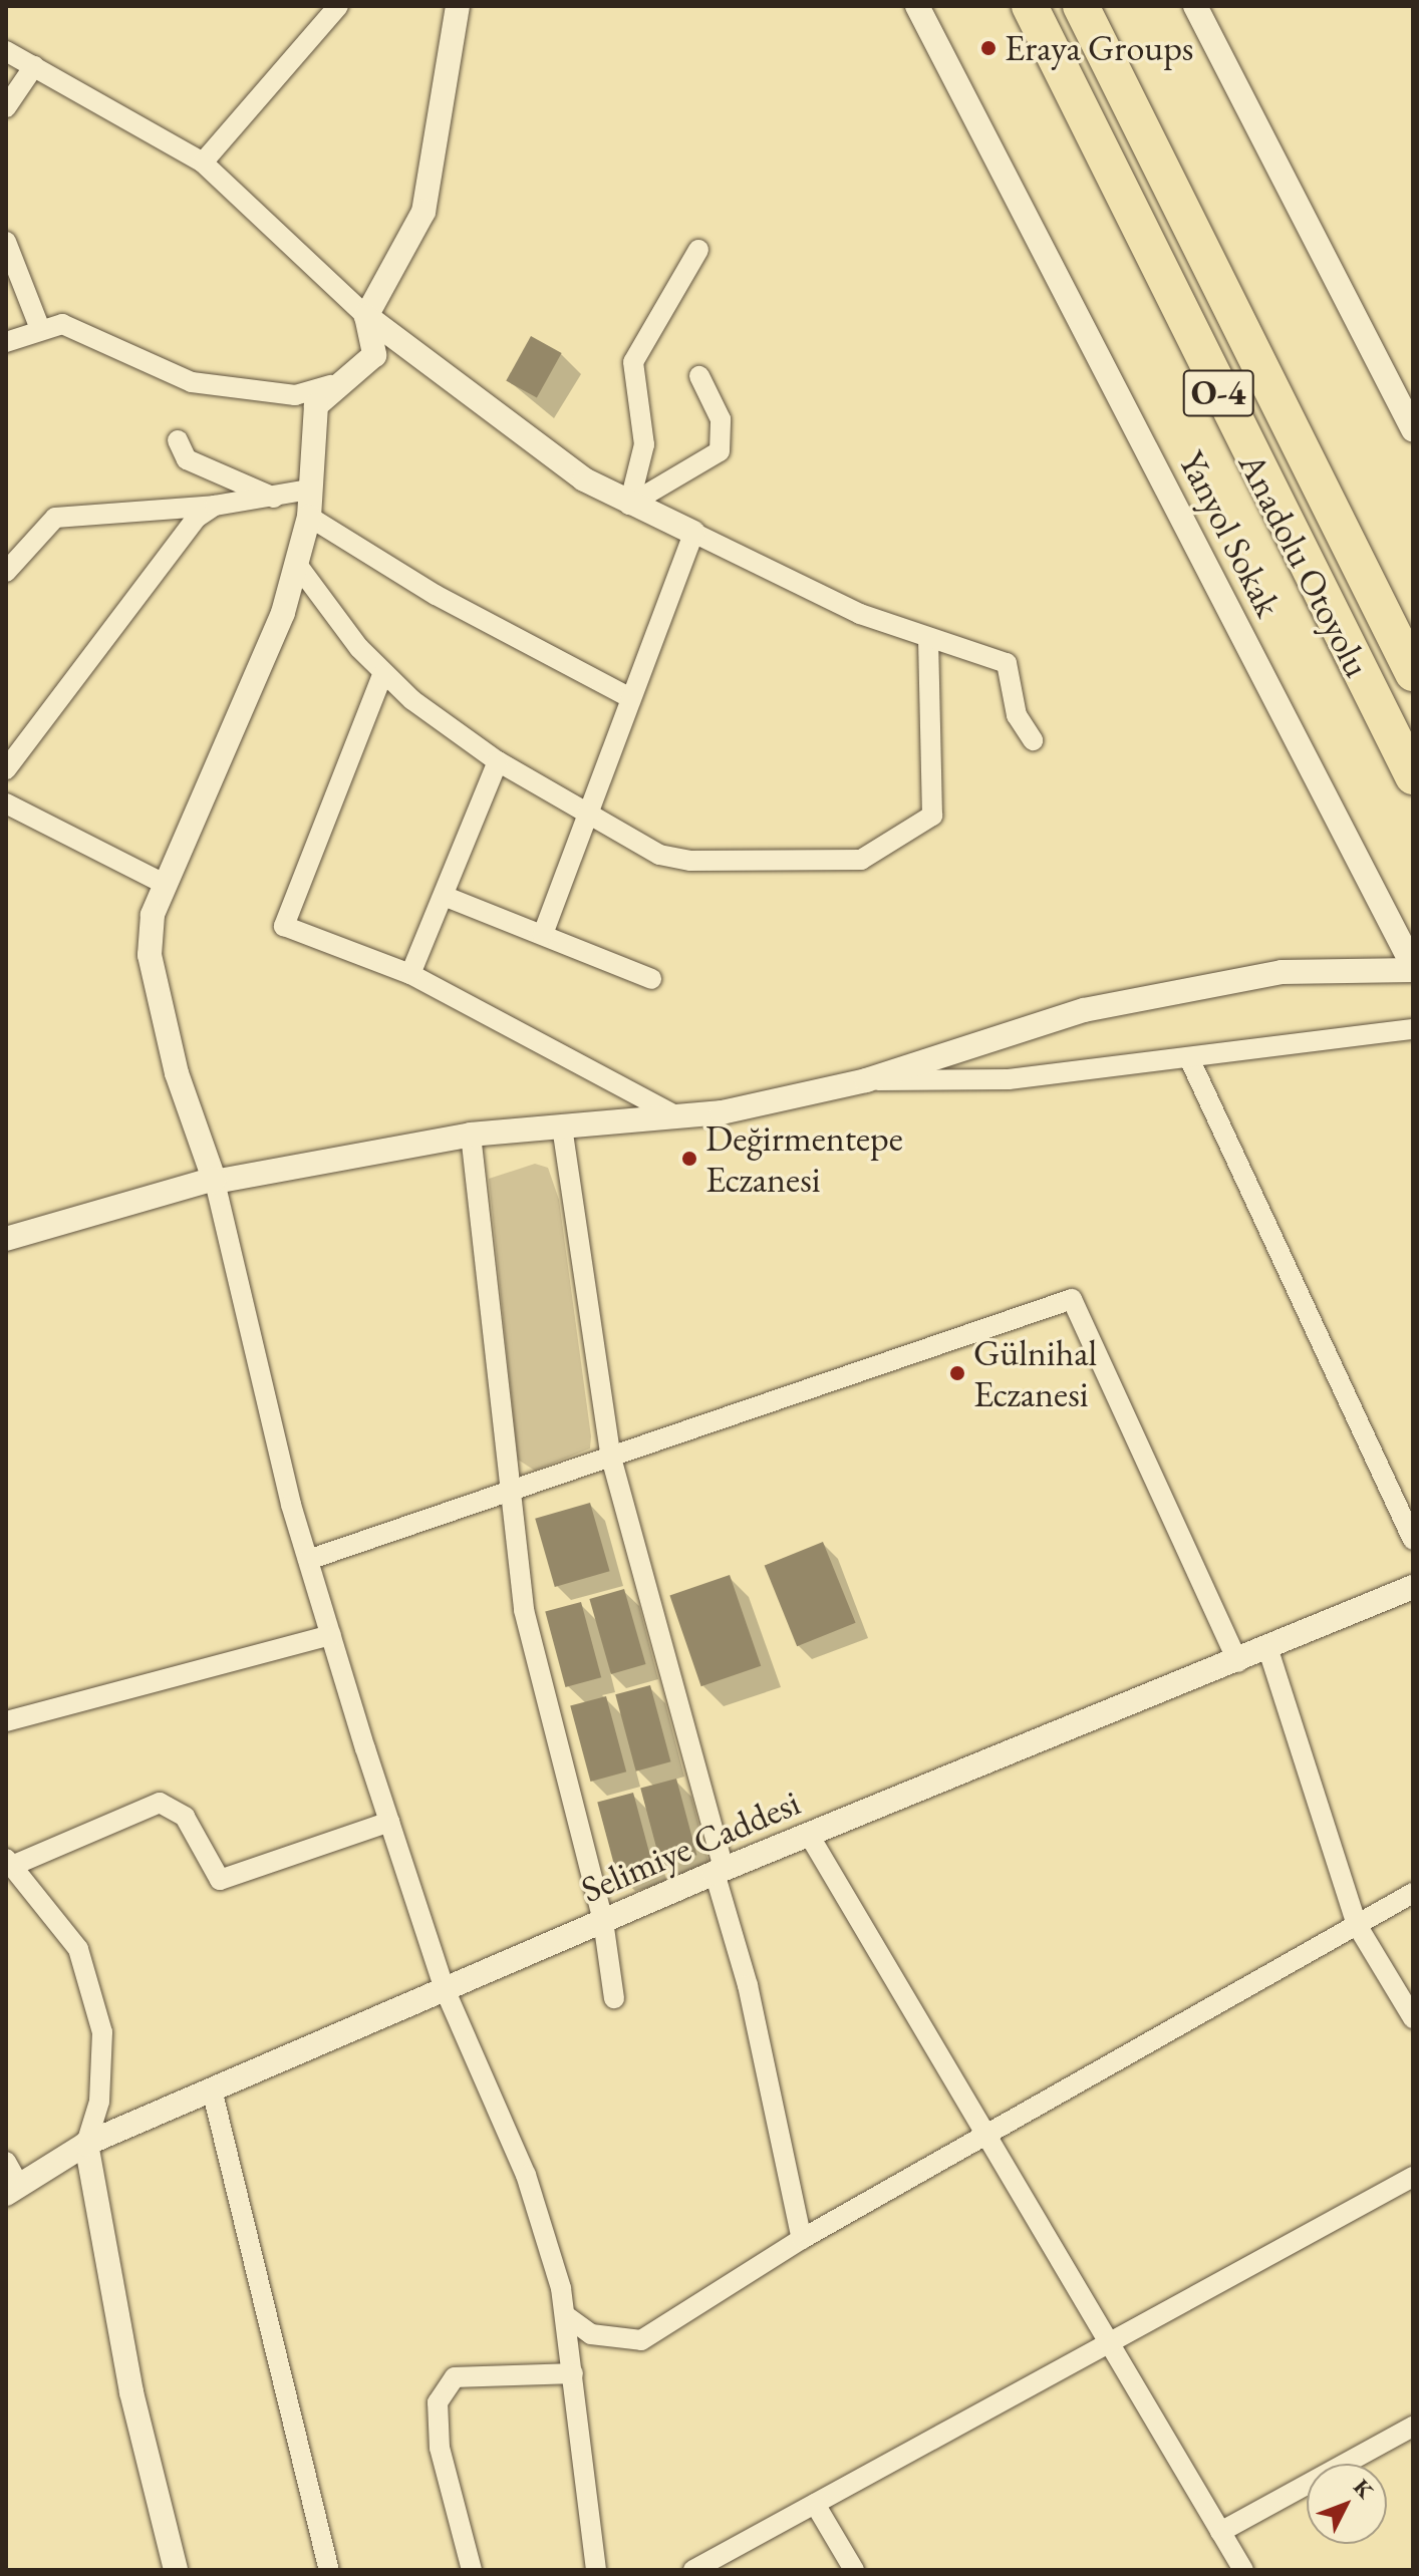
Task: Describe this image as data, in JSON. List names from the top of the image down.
{
  "streets": {
    "highway": ["O-4", "Anadolu Otoyolu"],
    "street": ["Yanyol Sokak", "Selimiye Caddesi"]
  },
  "places": ["Eraya Groups", "Değirmentepe Eczanesi", "Gülnihal Eczanesi"],
  "north": "top right"
}
